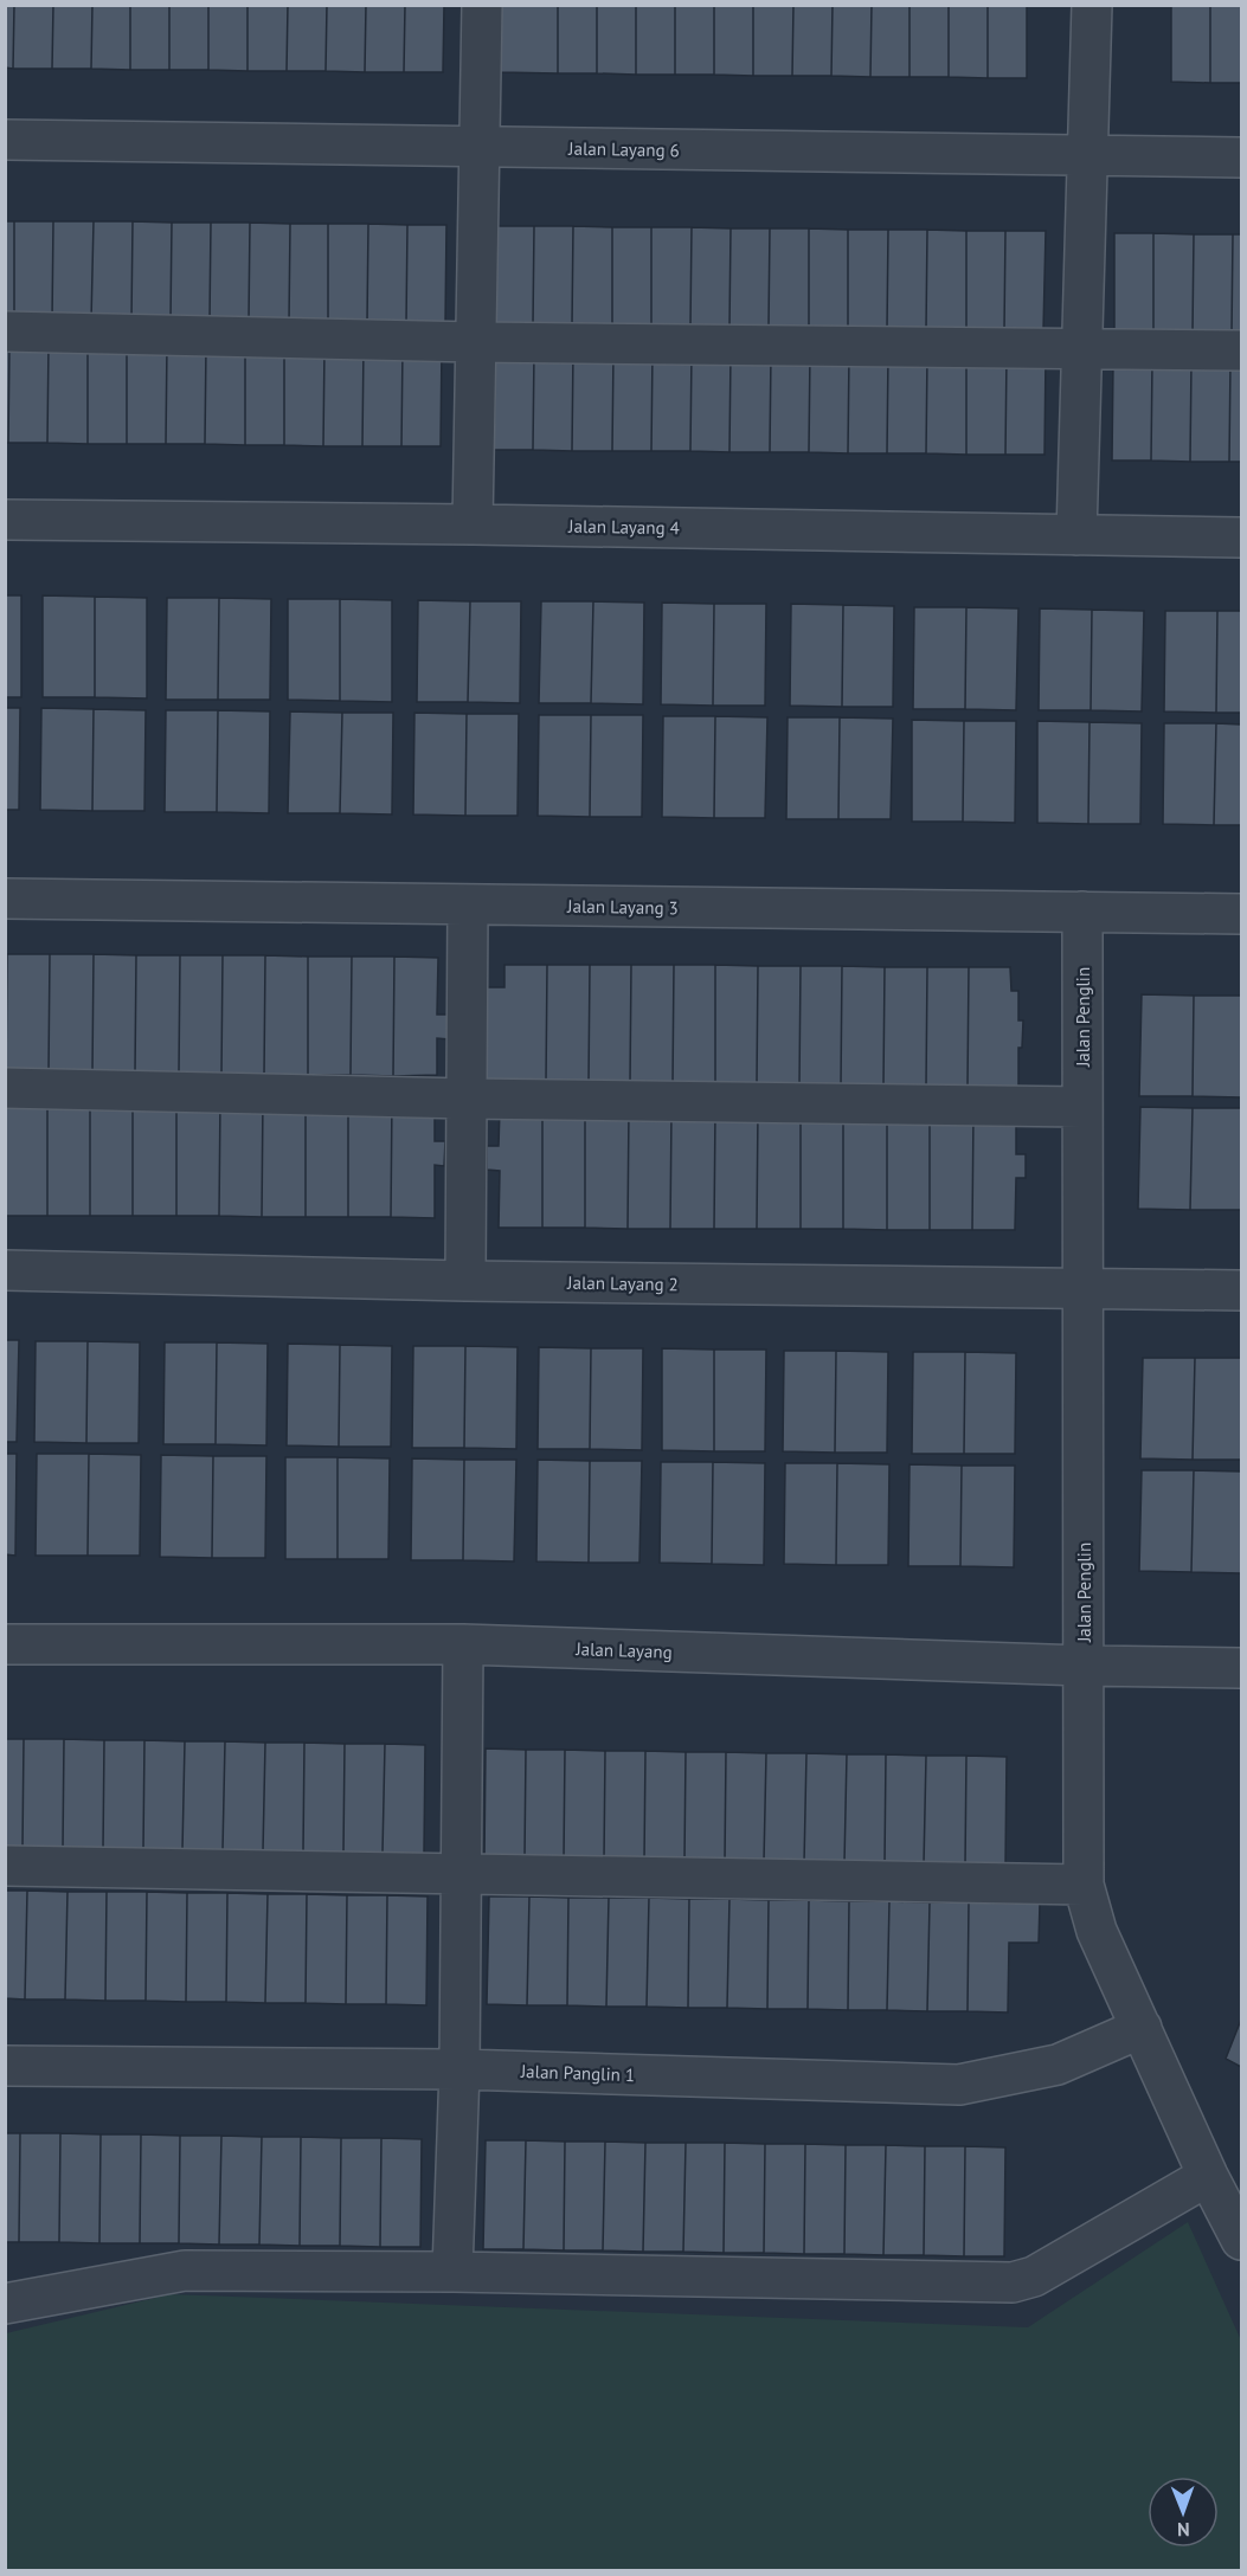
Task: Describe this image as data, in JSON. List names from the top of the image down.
{
  "streets": {
    "street": [
      "Jalan Layang 6",
      "Jalan Layang 4",
      "Jalan Layang 3",
      "Jalan Penglin",
      "Jalan Layang 2",
      "Jalan Layang",
      "Jalan Panglin 1"
    ]
  },
  "crossings": [
    ["Jalan Layang 3", "Jalan Penglin"],
    ["Jalan Penglin", "Jalan Layang 2"],
    ["Jalan Penglin", "Jalan Layang"],
    ["Jalan Penglin", "Jalan Panglin 1"]
  ],
  "north": "bottom"
}
